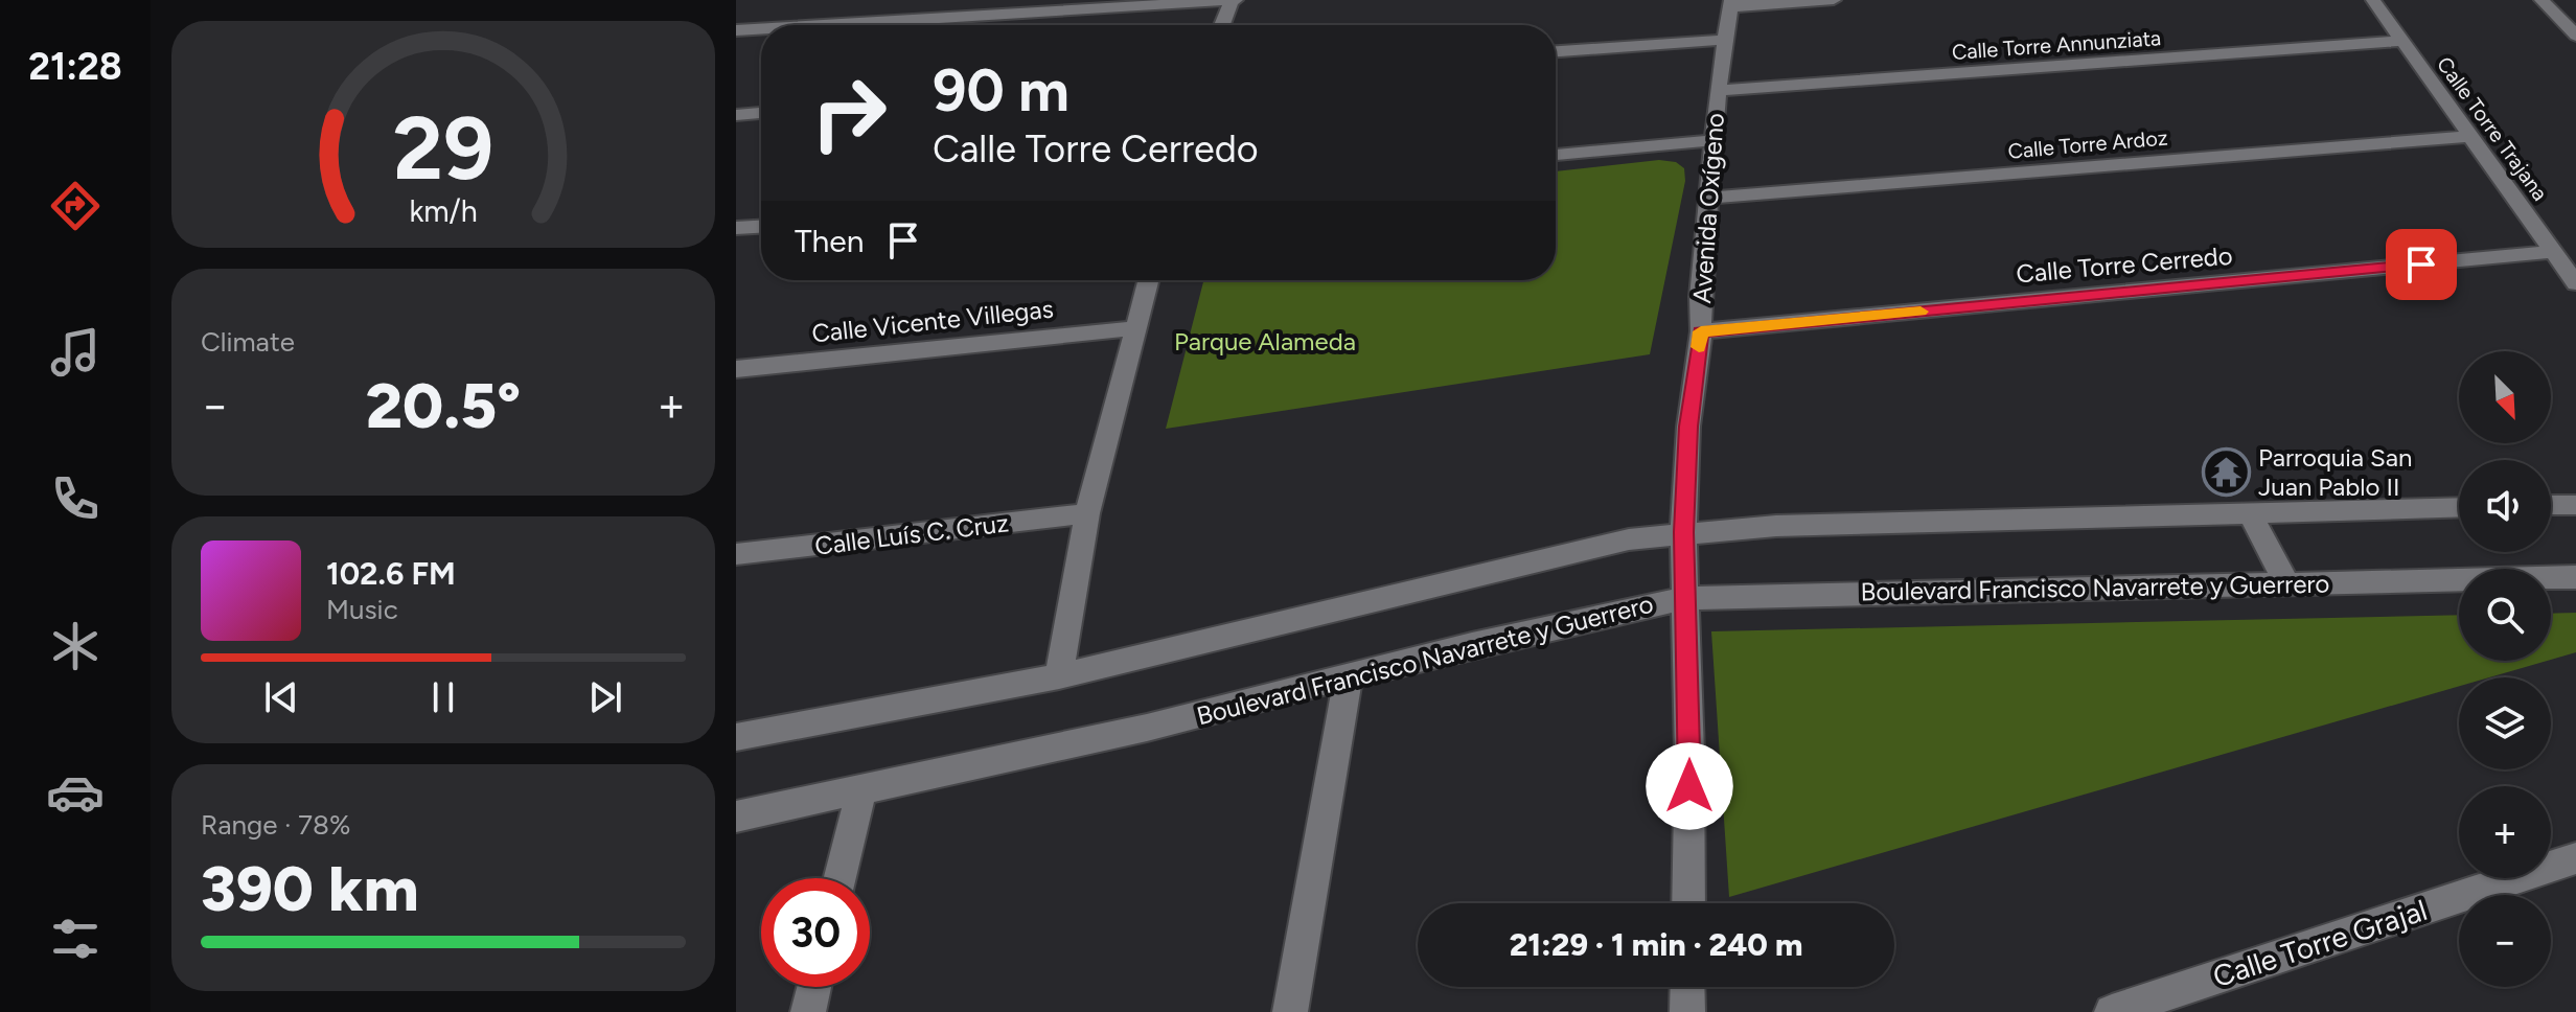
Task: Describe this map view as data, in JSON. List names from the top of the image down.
{
  "streets": {
    "street": [
      "Calle Torre Annunziata",
      "Calle Torre Trajana",
      "Calle Torre Ardoz",
      "Avenida Oxígeno",
      "Calle Torre Cerredo",
      "Calle Vicente Villegas",
      "Calle Luís C. Cruz",
      "Boulevard Francisco Navarrete y Guerrero",
      "Calle Torre Grajal"
    ]
  },
  "crossings": [
    ["Calle Torre Annunziata", "Calle Torre Trajana"],
    ["Calle Torre Annunziata", "Avenida Oxígeno"],
    ["Calle Torre Trajana", "Calle Torre Ardoz"],
    ["Calle Torre Trajana", "Calle Torre Cerredo"],
    ["Calle Torre Ardoz", "Avenida Oxígeno"],
    ["Avenida Oxígeno", "Calle Torre Cerredo"],
    ["Avenida Oxígeno", "Boulevard Francisco Navarrete y Guerrero"]
  ],
  "parks": ["Parque Alameda"],
  "places": {
    "temple": ["Parroquia San Juan Pablo II"]
  },
  "north": "bottom right",
  "page": {
    "tabs": "21:28",
    "turn": ["90 m", "Calle Torre Cerredo"],
    "then": "Then",
    "tile": [
      "Climate",
      ["Range · 78%", "390 km"]
    ],
    "map_buttons": ["+", "−"],
    "heat": ["−", "20.5°", "+"],
    "song": ["102.6 FM", "Music"],
    "limit": "30",
    "trip": "21:29 · 1 min · 240 m",
    "gauge": ["29", "km/h"]
  }
}
